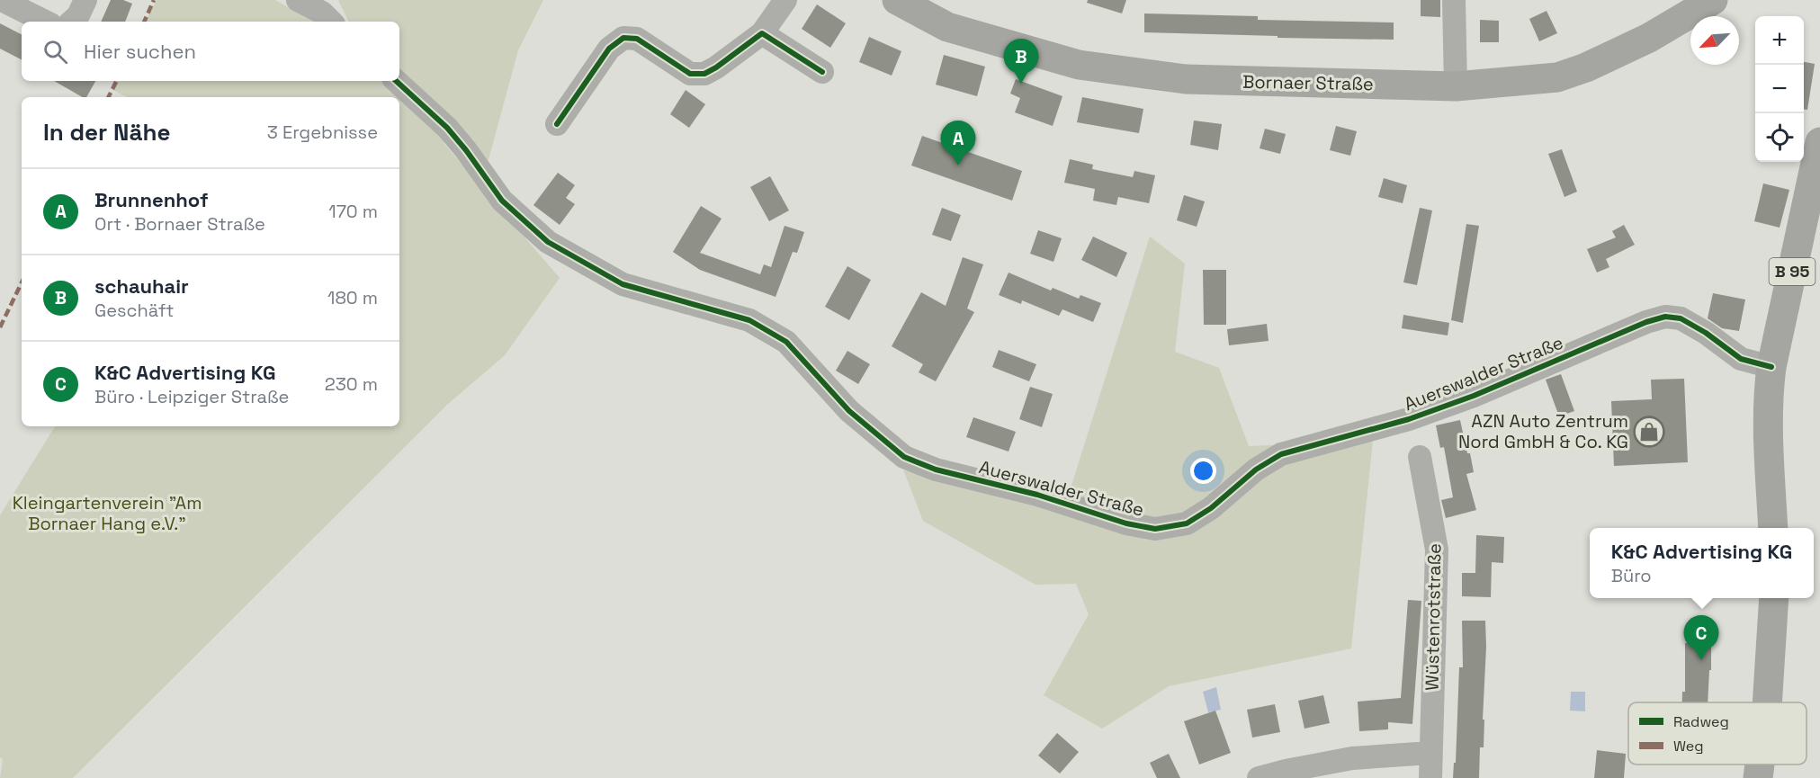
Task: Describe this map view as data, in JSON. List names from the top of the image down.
{
  "streets": {
    "main road": ["Bornaer Straße", "B 95"],
    "street": ["Auerswalder Straße", "Wüstenrotstraße"]
  },
  "crossings": [
    ["B 95", "Auerswalder Straße"]
  ],
  "parks": ["Kleingartenverein \"Am Bornaer Hang e.V.\""],
  "places": {
    "shop": ["AZN Auto Zentrum Nord GmbH & Co. KG"]
  },
  "legend": ["Radweg", "Weg"],
  "north": "bottom left",
  "page": {
    "map_buttons": ["+", "−"],
    "search": "Hier suchen",
    "pins": ["B", "A", "C"],
    "heading": ["In der Nähe", "3 Ergebnisse"],
    "list": [
      {
        "mark": "A",
        "name": "Brunnenhof",
        "note": "Ort · Bornaer Straße",
        "value": "170 m"
      },
      {
        "mark": "B",
        "name": "schauhair",
        "note": "Geschäft",
        "value": "180 m"
      },
      {
        "mark": "C",
        "name": "K&C Advertising KG",
        "note": "Büro · Leipziger Straße",
        "value": "230 m"
      }
    ],
    "popup": ["K&C Advertising KG", "Büro"]
  }
}
